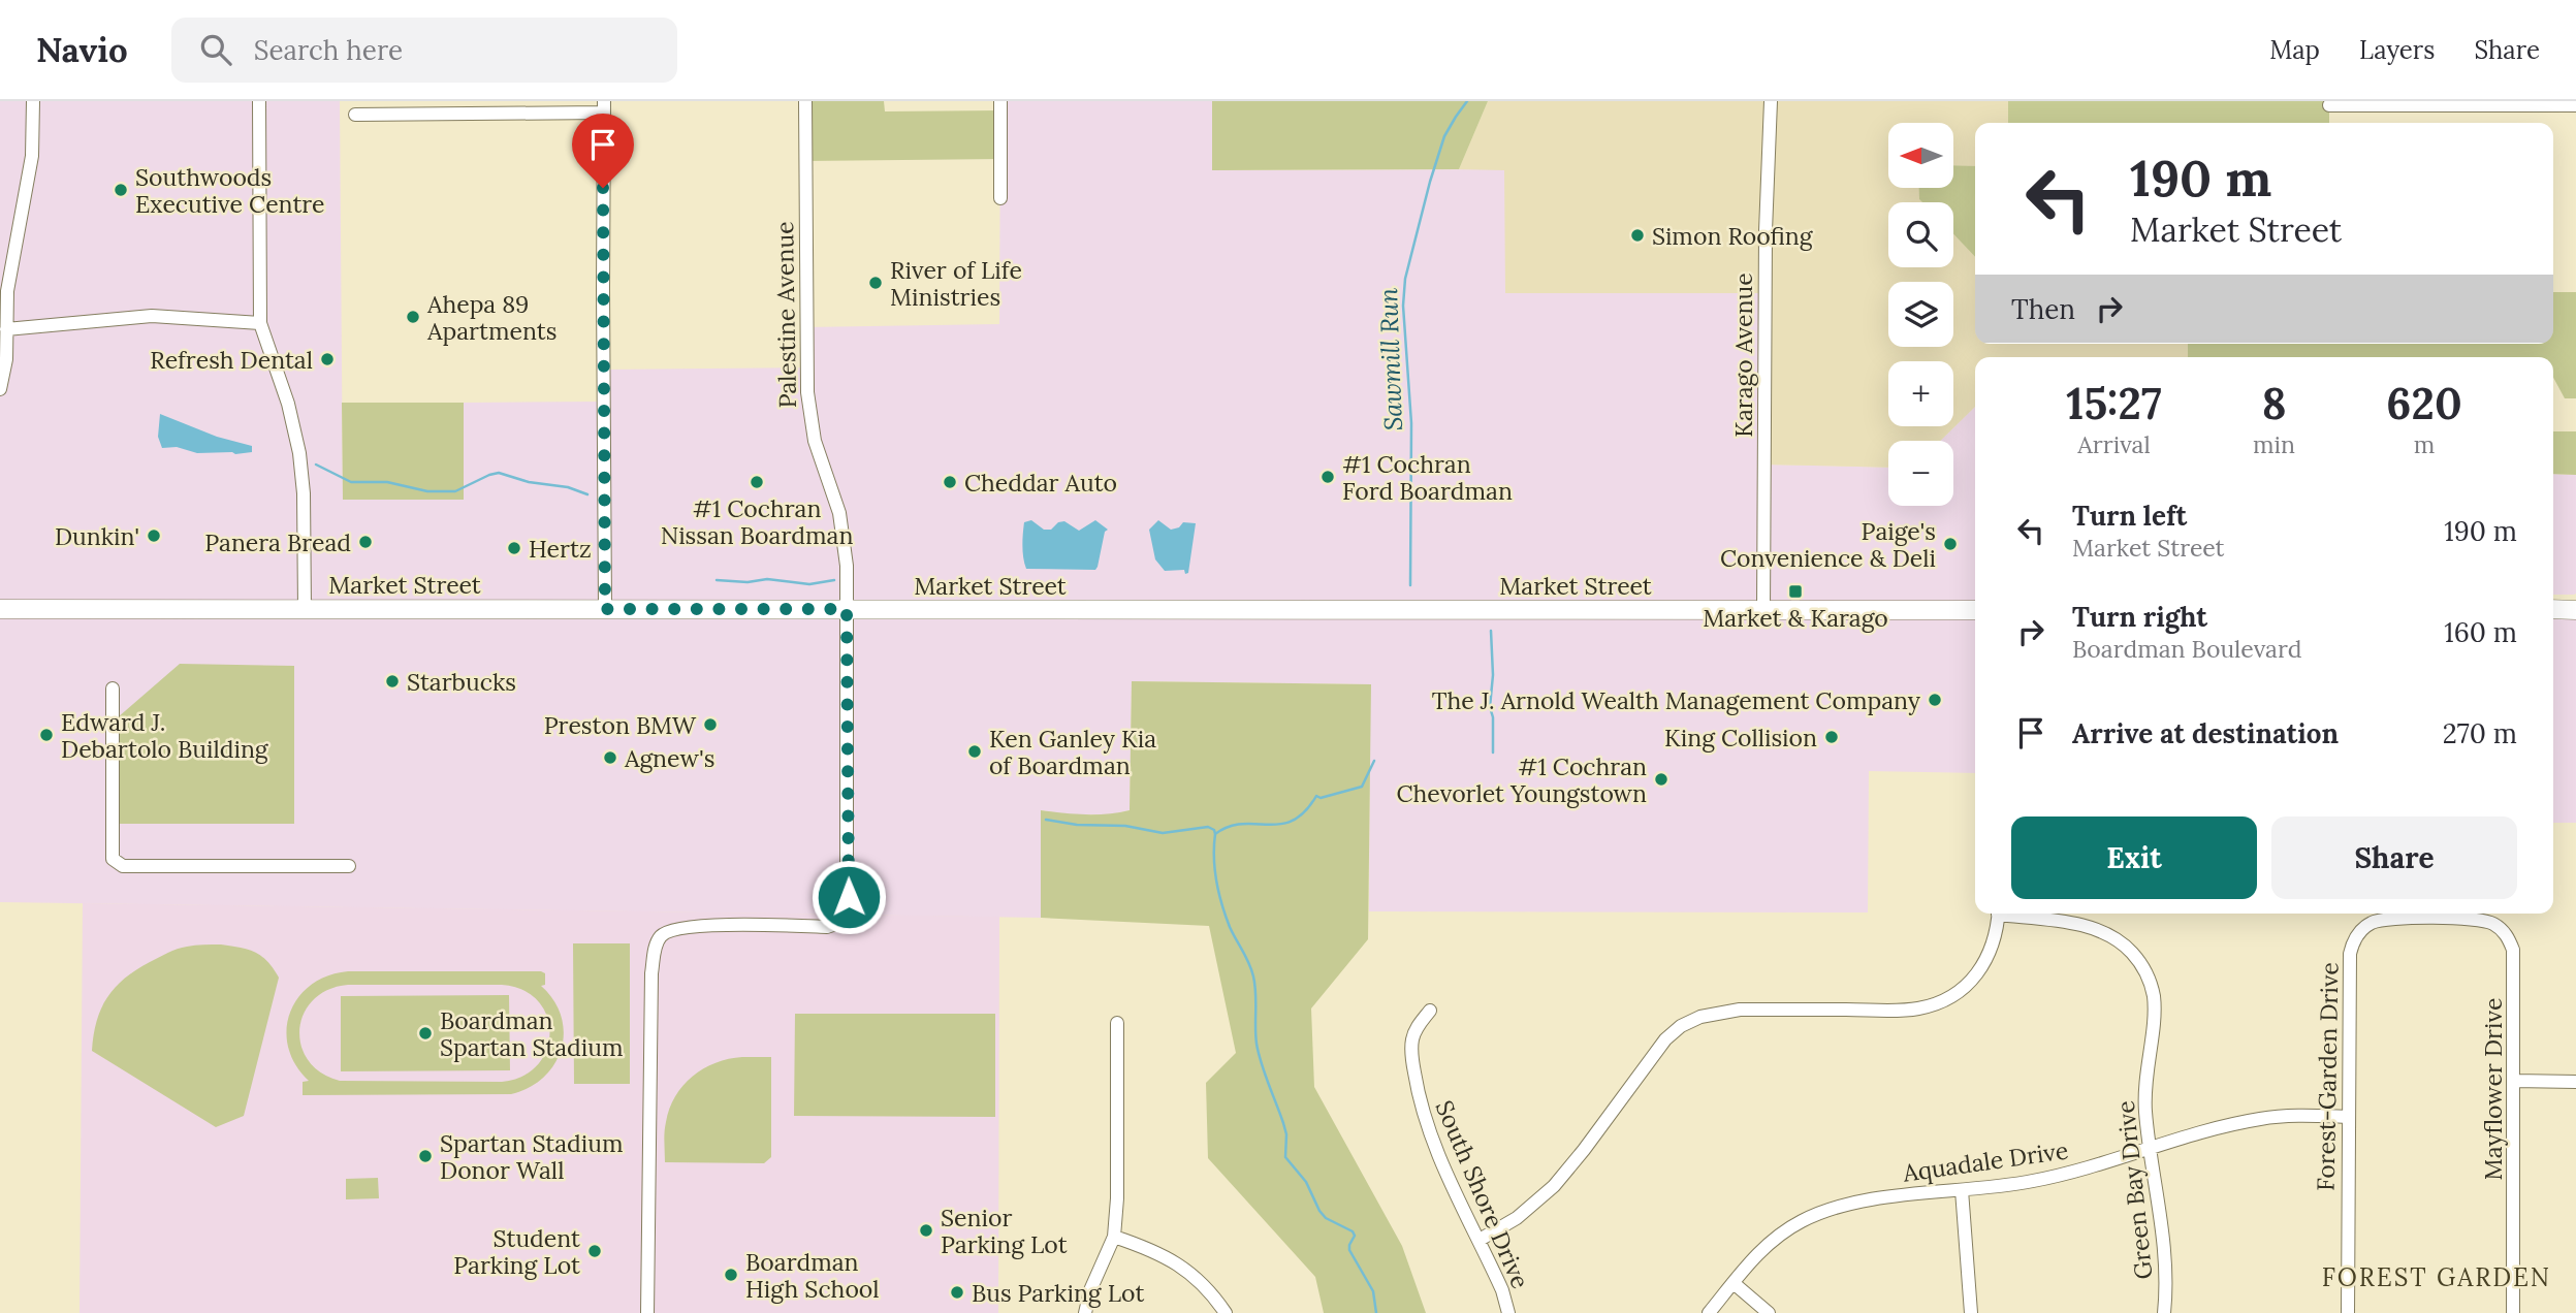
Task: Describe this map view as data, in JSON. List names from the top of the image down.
{
  "streets": {
    "main road": ["Market Street"],
    "street": [
      "Palestine Avenue",
      "Karago Avenue",
      "Forest-Garden Drive",
      "Mayflower Drive",
      "Aquadale Drive",
      "Green Bay Drive",
      "South Shore Drive"
    ]
  },
  "crossings": [
    ["Palestine Avenue", "Market Street"],
    ["Karago Avenue", "Market Street"],
    ["Forest-Garden Drive", "Mayflower Drive"],
    ["Forest-Garden Drive", "Aquadale Drive"],
    ["Aquadale Drive", "Green Bay Drive"]
  ],
  "districts": ["FOREST GARDEN"],
  "water": ["Sawmill Run"],
  "places": {
    "other": [
      "Southwoods Executive Centre",
      "Simon Roofing",
      "River of Life Ministries",
      "Ahepa 89 Apartments",
      "Refresh Dental",
      "#1 Cochran Ford Boardman",
      "#1 Cochran Nissan Boardman",
      "Cheddar Auto",
      "Dunkin'",
      "Panera Bread",
      "Paige's Convenience & Deli",
      "Hertz",
      "Starbucks",
      "The J. Arnold Wealth Management Company",
      "Preston BMW",
      "Edward J. Debartolo Building",
      "King Collision",
      "Ken Ganley Kia of Boardman",
      "Agnew's",
      "#1 Cochran Chevorlet Youngstown",
      "Boardman Spartan Stadium",
      "Spartan Stadium Donor Wall",
      "Senior Parking Lot",
      "Student Parking Lot",
      "Boardman High School",
      "Bus Parking Lot"
    ],
    "transit": ["Market & Karago"]
  },
  "north": "left",
  "page": {
    "header": "Navio",
    "search": "Search here",
    "nav": ["Map", "Layers", "Share"],
    "map_buttons": ["+", "−"],
    "turn": ["190 m", "Market Street"],
    "then": "Then",
    "eta": [
      "15:27",
      "Arrival",
      "8",
      "min",
      "620",
      "m"
    ],
    "list": [
      {
        "name": "Turn left",
        "note": "Market Street",
        "value": "190 m"
      },
      {
        "name": "Turn right",
        "note": "Boardman Boulevard",
        "value": "160 m"
      },
      {
        "name": "Arrive at destination",
        "value": "270 m"
      }
    ],
    "buttons": ["Exit", "Share"]
  }
}
